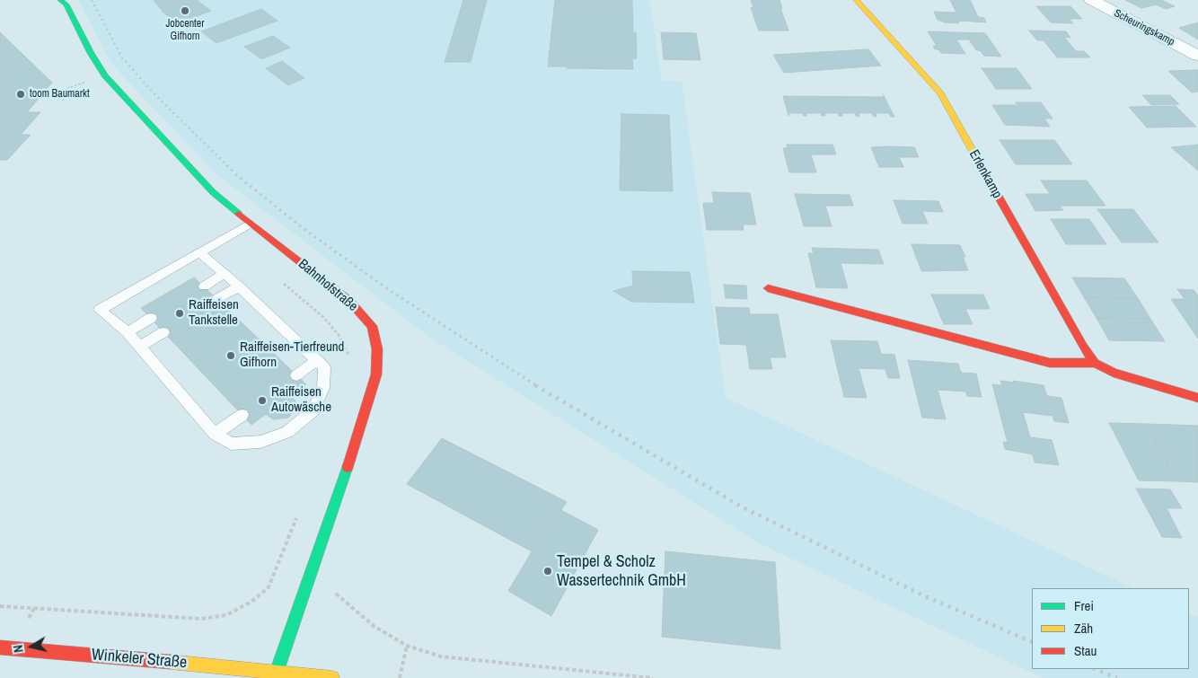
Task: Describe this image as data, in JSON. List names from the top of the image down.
{
  "streets": {
    "street": [
      "Scheuringskamp",
      "Erlenkamp",
      "Bahnhofstraße",
      "Winkeler Straße"
    ]
  },
  "crossings": [
    ["Bahnhofstraße", "Winkeler Straße"]
  ],
  "places": [
    "Jobcenter Gifhorn",
    "toom Baumarkt",
    "Raiffeisen Tankstelle",
    "Raiffeisen-Tierfreund Gifhorn",
    "Raiffeisen Autowäsche",
    "Tempel & Scholz Wassertechnik GmbH"
  ],
  "legend": ["Frei", "Zäh", "Stau"],
  "north": "left"
}
